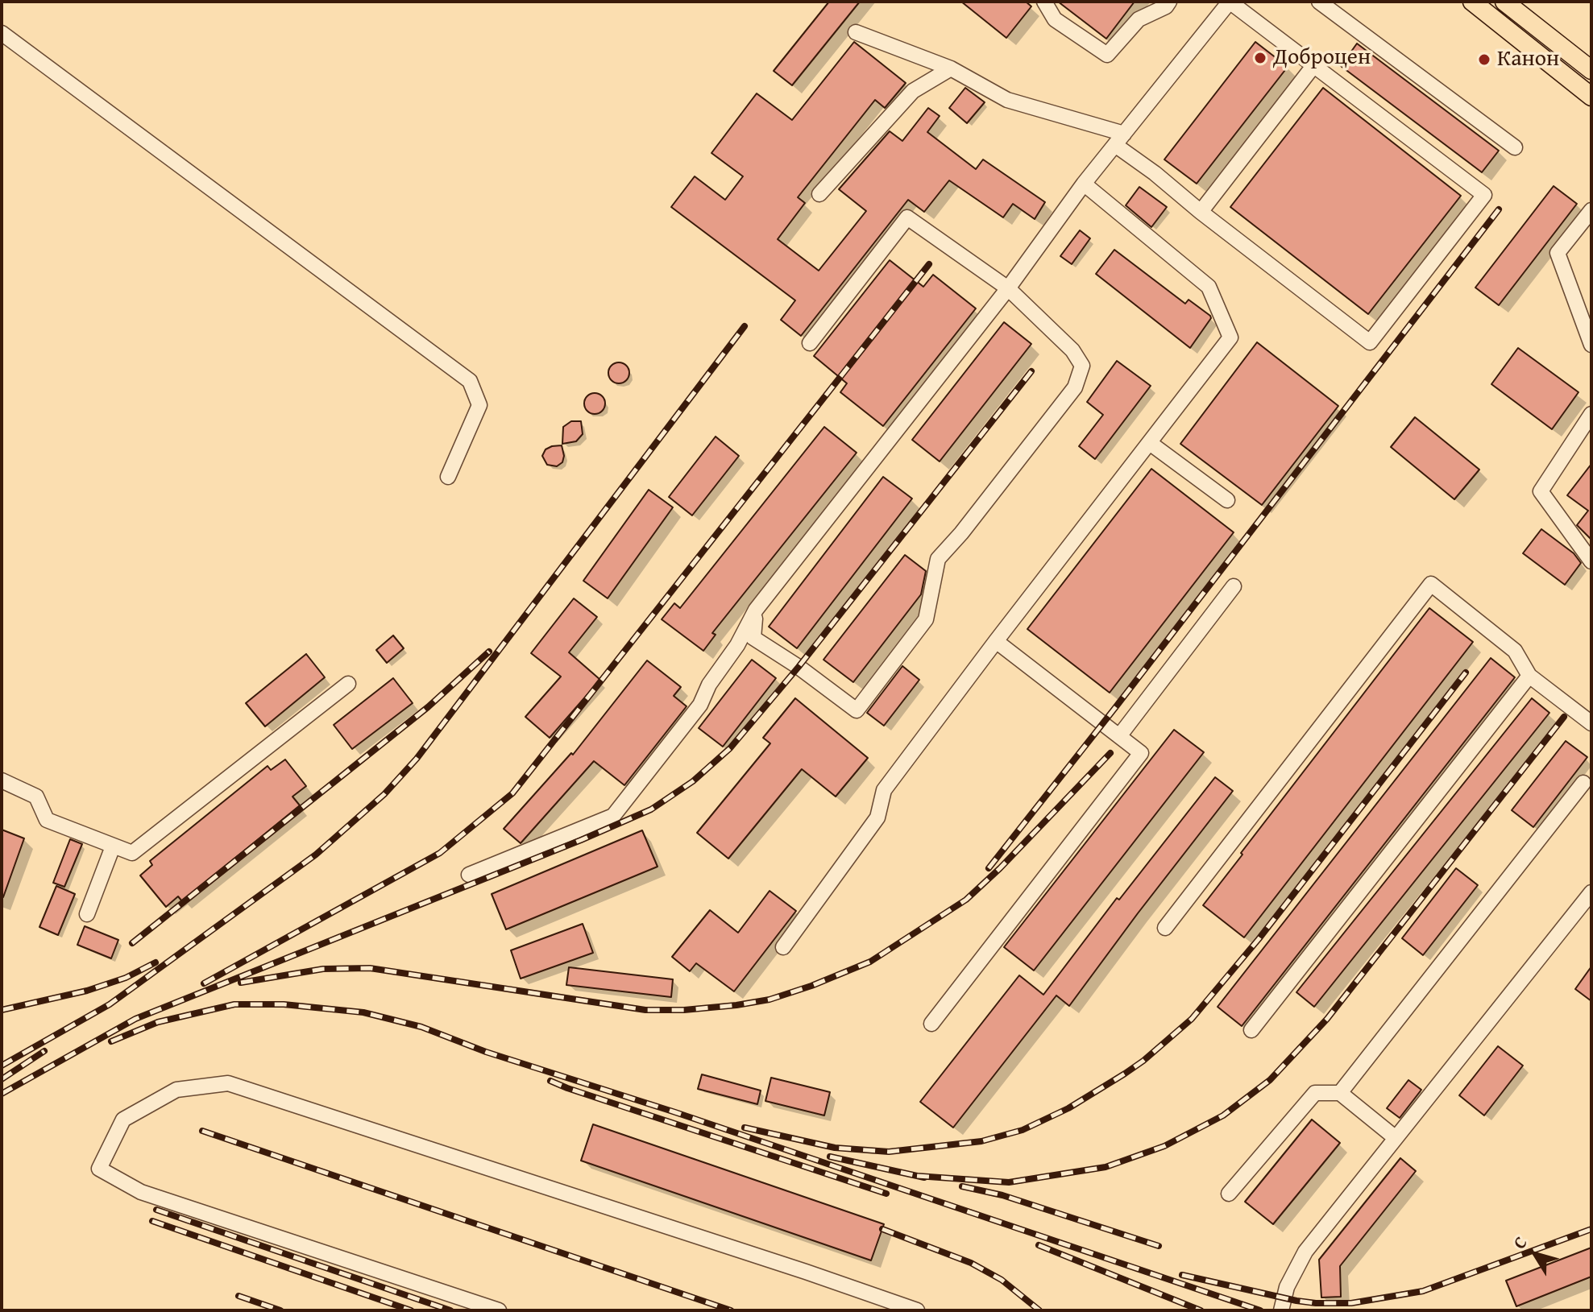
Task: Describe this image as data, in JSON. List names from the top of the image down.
{
  "places": ["Доброцен", "Канон"],
  "north": "top left"
}
